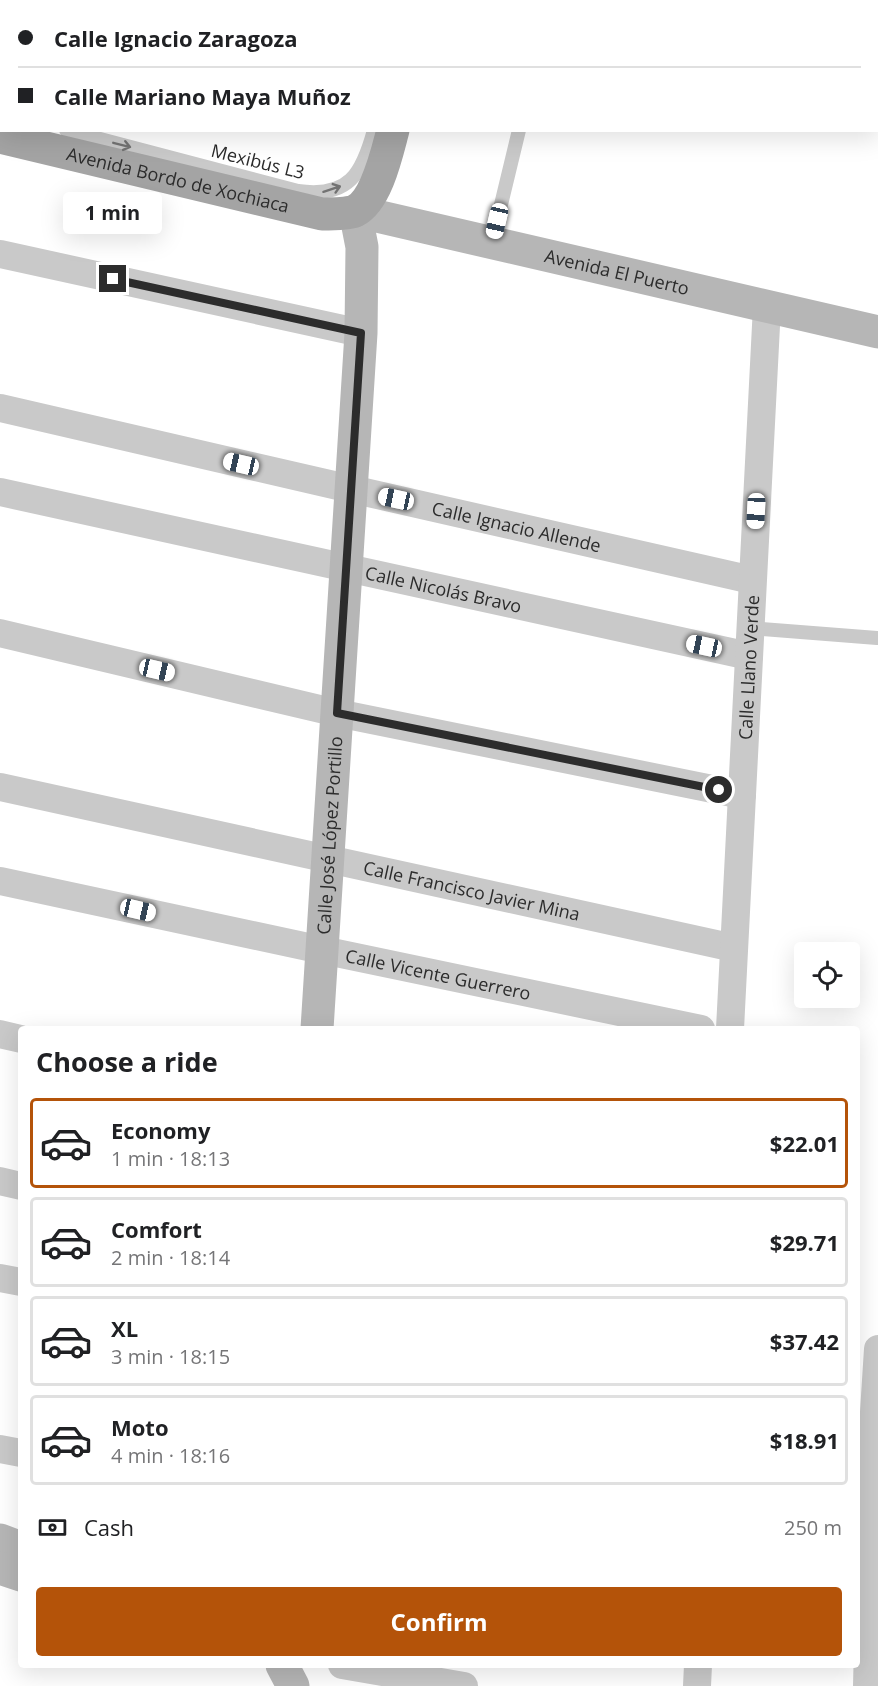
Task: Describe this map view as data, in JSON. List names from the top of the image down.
{
  "streets": {
    "main road": ["Avenida Bordo de Xochiaca", "Avenida El Puerto", "Calle José López Portillo"],
    "street": [
      "Calle Ignacio Allende",
      "Calle Nicolás Bravo",
      "Calle Llano Verde",
      "Calle Francisco Javier Mina",
      "Calle Vicente Guerrero"
    ],
    "lane": ["Mexibús L3"]
  },
  "crossings": [
    ["Avenida Bordo de Xochiaca", "Avenida El Puerto"],
    ["Avenida Bordo de Xochiaca", "Calle José López Portillo"],
    ["Avenida El Puerto", "Calle Llano Verde"],
    ["Avenida El Puerto", "Calle José López Portillo"],
    ["Calle Ignacio Allende", "Calle Llano Verde"],
    ["Calle Ignacio Allende", "Calle José López Portillo"],
    ["Calle Nicolás Bravo", "Calle Llano Verde"],
    ["Calle Nicolás Bravo", "Calle José López Portillo"],
    ["Calle Llano Verde", "Calle Francisco Javier Mina"],
    ["Calle José López Portillo", "Calle Francisco Javier Mina"],
    ["Calle José López Portillo", "Calle Vicente Guerrero"]
  ],
  "one_way": ["Mexibús L3"],
  "page": {
    "banner": ["Calle Ignacio Zaragoza", "Calle Mariano Maya Muñoz"],
    "bubble": "1 min",
    "heading": "Choose a ride",
    "list": [
      {
        "name": "Economy",
        "note": "1 min · 18:13",
        "value": "$22.01"
      },
      {
        "name": "Comfort",
        "note": "2 min · 18:14",
        "value": "$29.71"
      },
      {
        "name": "XL",
        "note": "3 min · 18:15",
        "value": "$37.42"
      },
      {
        "name": "Moto",
        "note": "4 min · 18:16",
        "value": "$18.91"
      }
    ],
    "pay": ["Cash", "250 m"],
    "buttons": "Confirm"
  }
}
